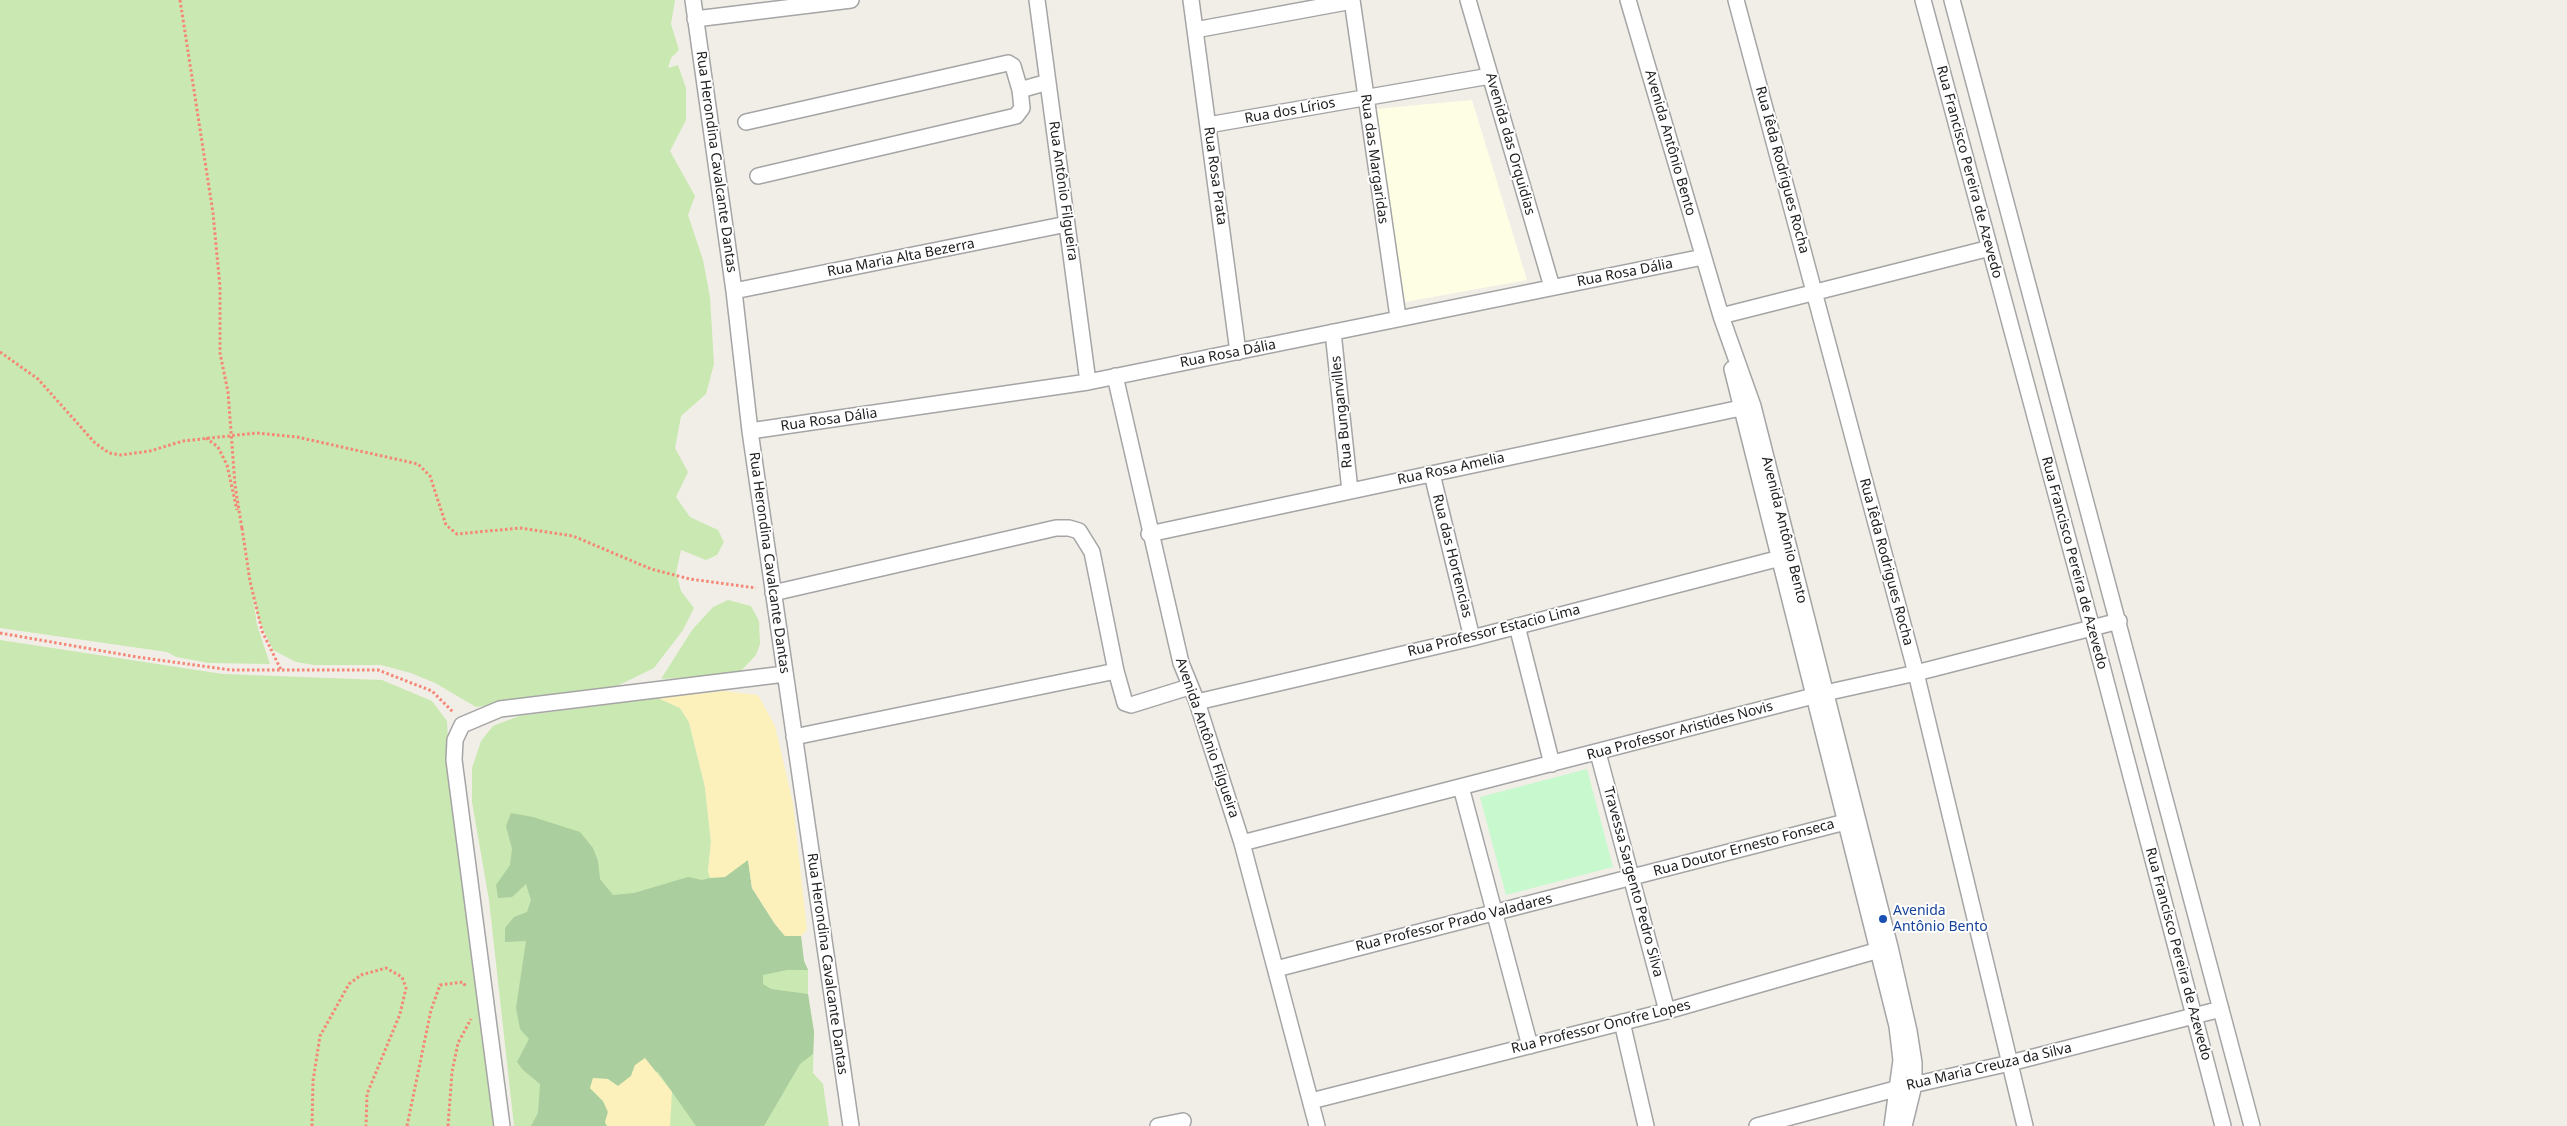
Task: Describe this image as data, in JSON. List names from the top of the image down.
{
  "streets": {
    "street": [
      "Rua dos Lírios",
      "Avenida Antônio Bento",
      "Avenida das Orquidias",
      "Rua das Margaridas",
      "Rua Herondina Cavalcante Dantas",
      "Rua Iêda Rodrigues Rocha",
      "Rua Francisco Pereira de Azevedo",
      "Rua Rosa Prata",
      "Rua Antônio Filgueira",
      "Rua Maria Alta Bezerra",
      "Rua Rosa Dália",
      "Rua Bunganvilles",
      "Rua Rosa Amelia",
      "Rua das Hortencias",
      "Rua Professor Estacio Lima",
      "Rua Professor Aristides Novis",
      "Avenida Antônio Filgueira",
      "Rua Doutor Ernesto Fonseca",
      "Travessa Sargento Pedro Silva",
      "Rua Professor Prado Valadares",
      "Rua Professor Onofre Lopes",
      "Rua Maria Creuza da Silva"
    ]
  },
  "crossings": [
    ["Rua dos Lírios", "Avenida das Orquidias"],
    ["Rua dos Lírios", "Rua das Margaridas"],
    ["Rua dos Lírios", "Rua Rosa Prata"],
    ["Avenida Antônio Bento", "Rua Rosa Dália"],
    ["Avenida Antônio Bento", "Rua Rosa Amelia"],
    ["Avenida Antônio Bento", "Rua Professor Estacio Lima"],
    ["Avenida Antônio Bento", "Rua Professor Aristides Novis"],
    ["Avenida Antônio Bento", "Rua Doutor Ernesto Fonseca"],
    ["Avenida Antônio Bento", "Rua Professor Onofre Lopes"],
    ["Avenida Antônio Bento", "Rua Maria Creuza da Silva"],
    ["Avenida das Orquidias", "Rua Rosa Dália"],
    ["Rua das Margaridas", "Rua Rosa Dália"],
    ["Rua Herondina Cavalcante Dantas", "Rua Maria Alta Bezerra"],
    ["Rua Herondina Cavalcante Dantas", "Rua Rosa Dália"],
    ["Rua Iêda Rodrigues Rocha", "Rua Professor Aristides Novis"],
    ["Rua Iêda Rodrigues Rocha", "Rua Maria Creuza da Silva"],
    ["Rua Francisco Pereira de Azevedo", "Rua Professor Aristides Novis"],
    ["Rua Francisco Pereira de Azevedo", "Rua Maria Creuza da Silva"],
    ["Rua Rosa Prata", "Rua Rosa Dália"],
    ["Rua Antônio Filgueira", "Rua Maria Alta Bezerra"],
    ["Rua Antônio Filgueira", "Rua Rosa Dália"],
    ["Rua Rosa Dália", "Rua Bunganvilles"],
    ["Rua Rosa Dália", "Avenida Antônio Filgueira"],
    ["Rua Bunganvilles", "Rua Rosa Amelia"],
    ["Rua Rosa Amelia", "Rua das Hortencias"],
    ["Rua Rosa Amelia", "Avenida Antônio Filgueira"],
    ["Rua das Hortencias", "Rua Professor Estacio Lima"],
    ["Rua Professor Estacio Lima", "Avenida Antônio Filgueira"],
    ["Rua Professor Aristides Novis", "Avenida Antônio Filgueira"],
    ["Rua Professor Aristides Novis", "Travessa Sargento Pedro Silva"],
    ["Avenida Antônio Filgueira", "Rua Professor Prado Valadares"],
    ["Avenida Antônio Filgueira", "Rua Professor Onofre Lopes"],
    ["Rua Doutor Ernesto Fonseca", "Travessa Sargento Pedro Silva"],
    ["Rua Doutor Ernesto Fonseca", "Rua Professor Prado Valadares"],
    ["Travessa Sargento Pedro Silva", "Rua Professor Prado Valadares"],
    ["Travessa Sargento Pedro Silva", "Rua Professor Onofre Lopes"]
  ],
  "places": ["Avenida Antônio Bento"]
}
